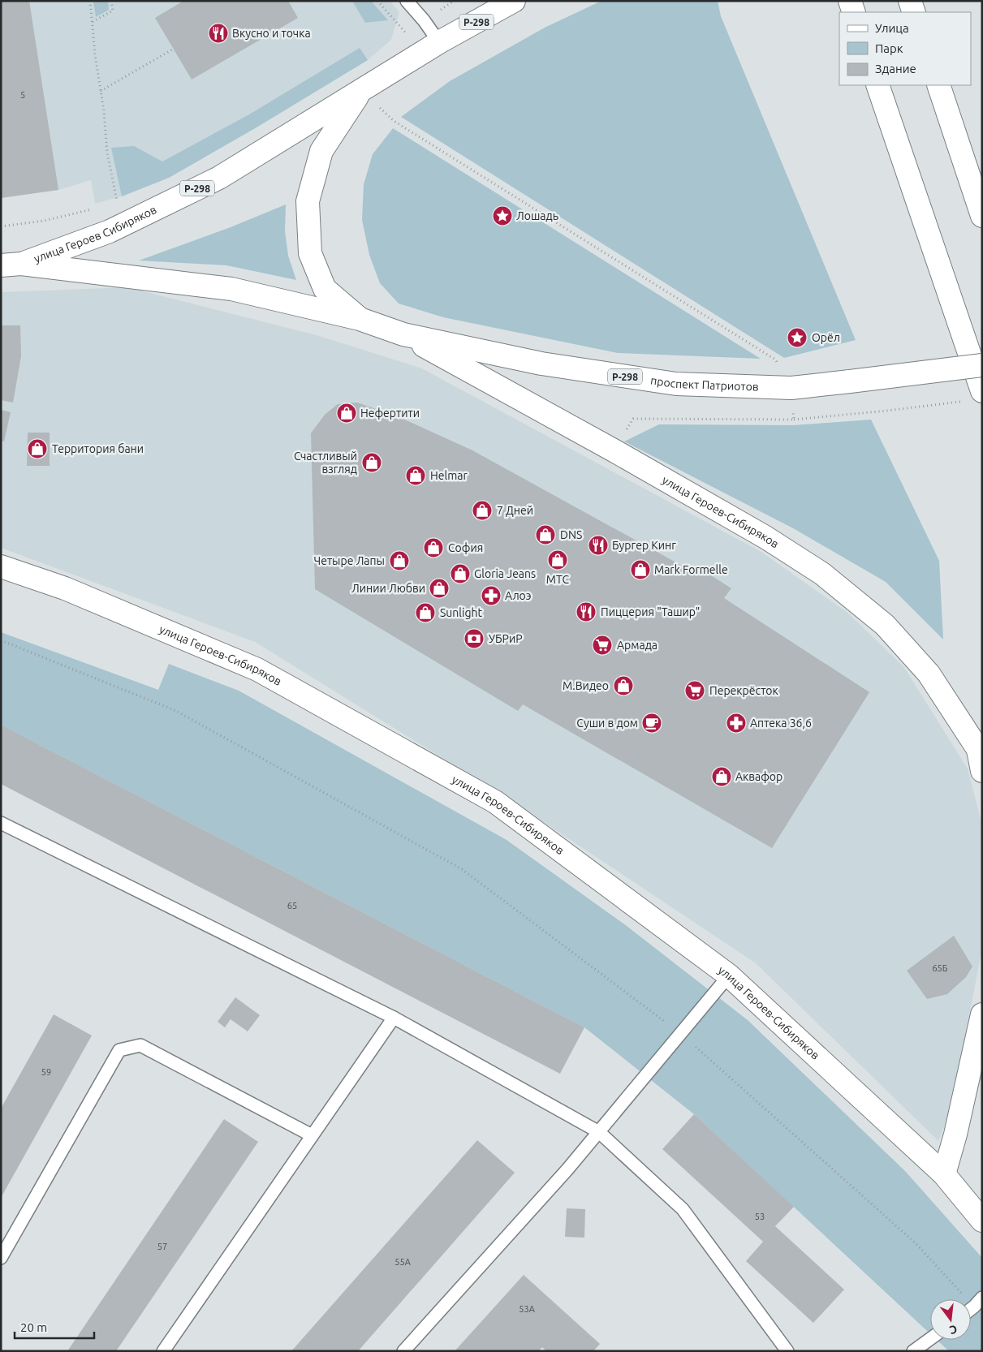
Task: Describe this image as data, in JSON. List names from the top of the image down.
{
  "streets": {
    "main road": [
      "Р-298",
      "улица Героев Сибиряков",
      "проспект Патриотов",
      "улица Героев-Сибиряков"
    ]
  },
  "crossings": [
    ["Р-298", "улица Героев Сибиряков"],
    ["улица Героев Сибиряков", "проспект Патриотов"],
    ["проспект Патриотов", "улица Героев-Сибиряков"]
  ],
  "places": {
    "restaurant": ["Вкусно и точка", "Бургер Кинг", "Пиццерия \"Ташир\""],
    "place": ["Лошадь", "Орёл"],
    "shop": [
      "Нефертити",
      "Территория бани",
      "Счастливый взгляд",
      "Helmar",
      "7 Дней",
      "DNS",
      "София",
      "МТС",
      "Четыре Лапы",
      "Mark Formelle",
      "Gloria Jeans",
      "Линии Любви",
      "Sunlight",
      "М.Видео",
      "Аквафор"
    ],
    "pharmacy": ["Алоэ", "Аптека 36,6"],
    "bank": ["УБРиР"],
    "supermarket": ["Армада", "Перекрёсток"],
    "cafe": ["Суши в дом"]
  },
  "house_numbers": [
    "5",
    "65",
    "65Б",
    "59",
    "53",
    "57",
    "55А",
    "53А"
  ],
  "legend": ["Улица", "Парк", "Здание"],
  "scale_bar": "20 m",
  "north": "bottom"
}
